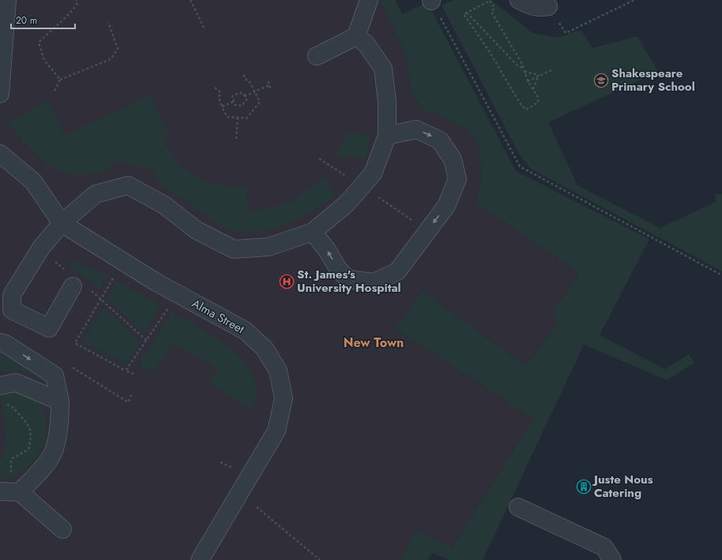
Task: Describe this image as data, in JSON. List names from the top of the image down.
{
  "streets": {
    "street": ["Alma Street"]
  },
  "districts": ["New Town"],
  "places": {
    "school or university": ["Shakespeare Primary School"],
    "hospital": ["St. James's University Hospital"],
    "building": ["Juste Nous Catering"]
  },
  "scale_bar": "20 m"
}
